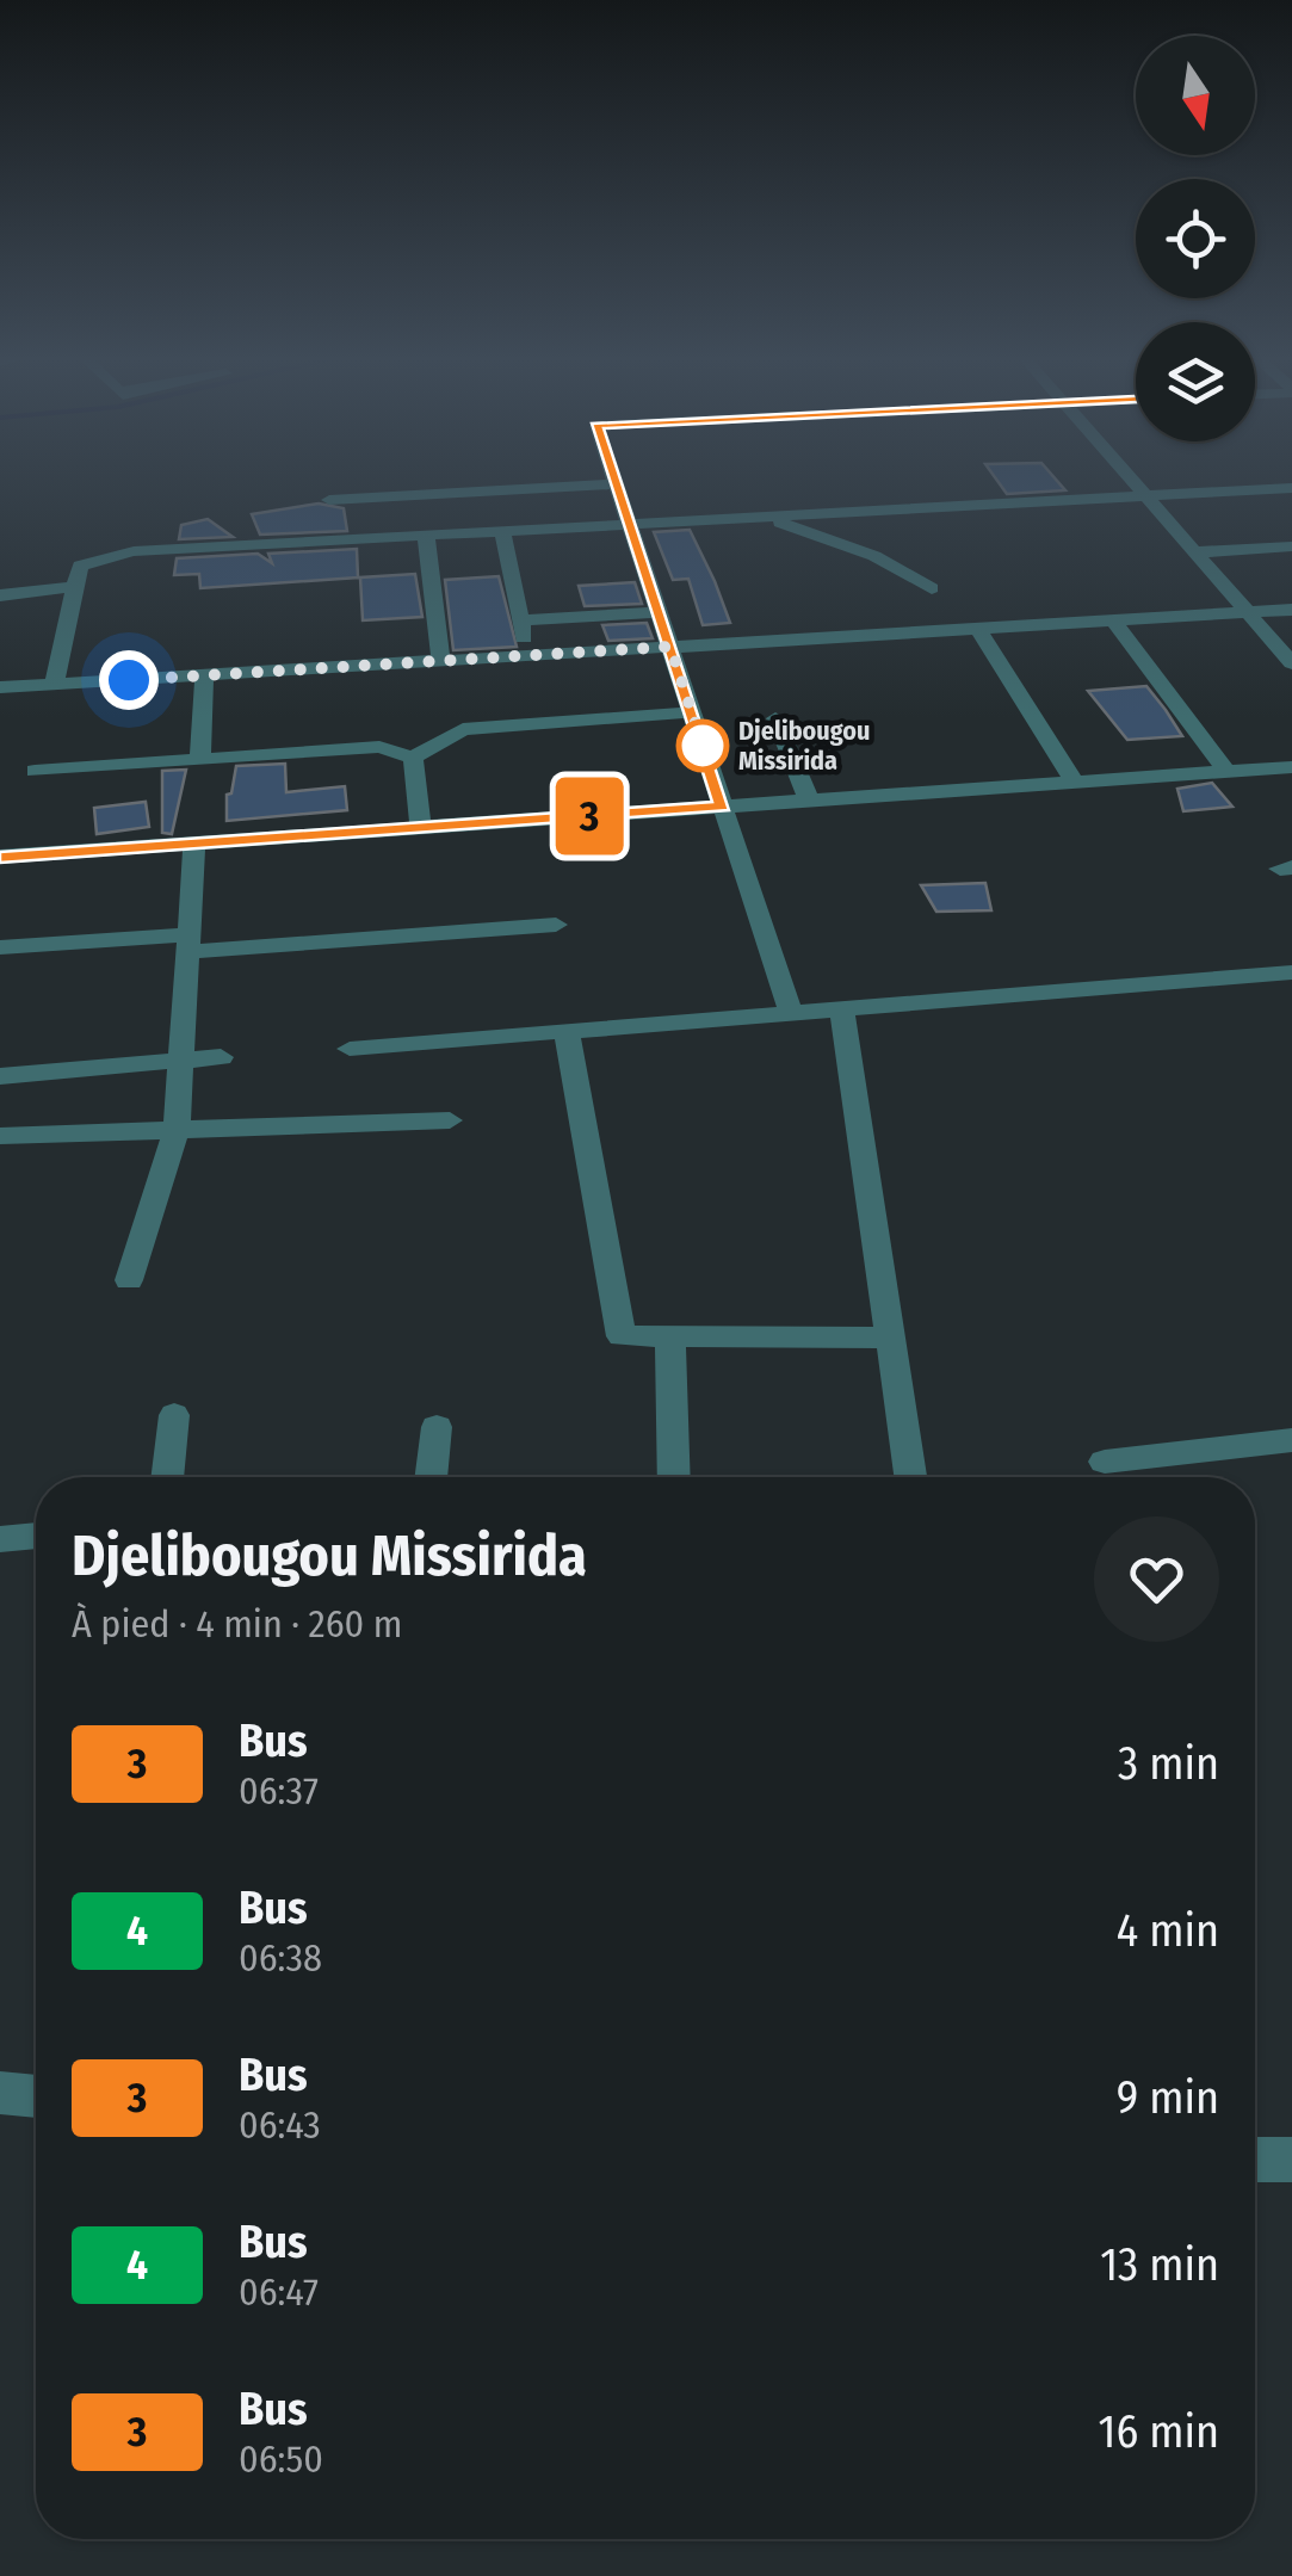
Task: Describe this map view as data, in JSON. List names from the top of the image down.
{
  "places": ["Djelibougou Missirida"],
  "lines": ["bus line 3"],
  "north": "bottom",
  "page": {
    "on_map": "3",
    "heading": ["Djelibougou Missirida", "À pied · 4 min · 260 m"],
    "list": [
      {
        "mark": "3",
        "name": "Bus",
        "note": "06:37",
        "value": "3 min"
      },
      {
        "mark": "4",
        "name": "Bus",
        "note": "06:38",
        "value": "4 min"
      },
      {
        "mark": "3",
        "name": "Bus",
        "note": "06:43",
        "value": "9 min"
      },
      {
        "mark": "4",
        "name": "Bus",
        "note": "06:47",
        "value": "13 min"
      },
      {
        "mark": "3",
        "name": "Bus",
        "note": "06:50",
        "value": "16 min"
      }
    ]
  }
}
